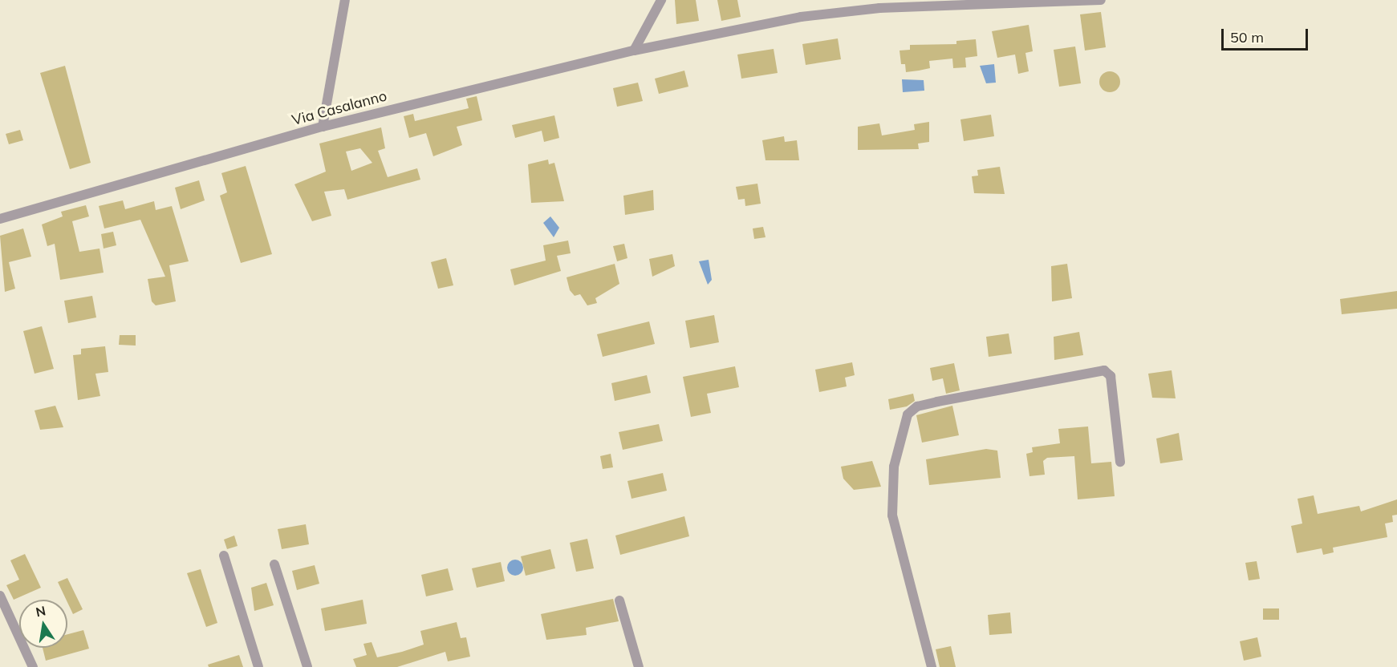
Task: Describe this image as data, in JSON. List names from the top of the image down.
{
  "streets": {
    "street": ["Via Casalanno"]
  },
  "scale_bar": "50 m",
  "north": "top"
}
